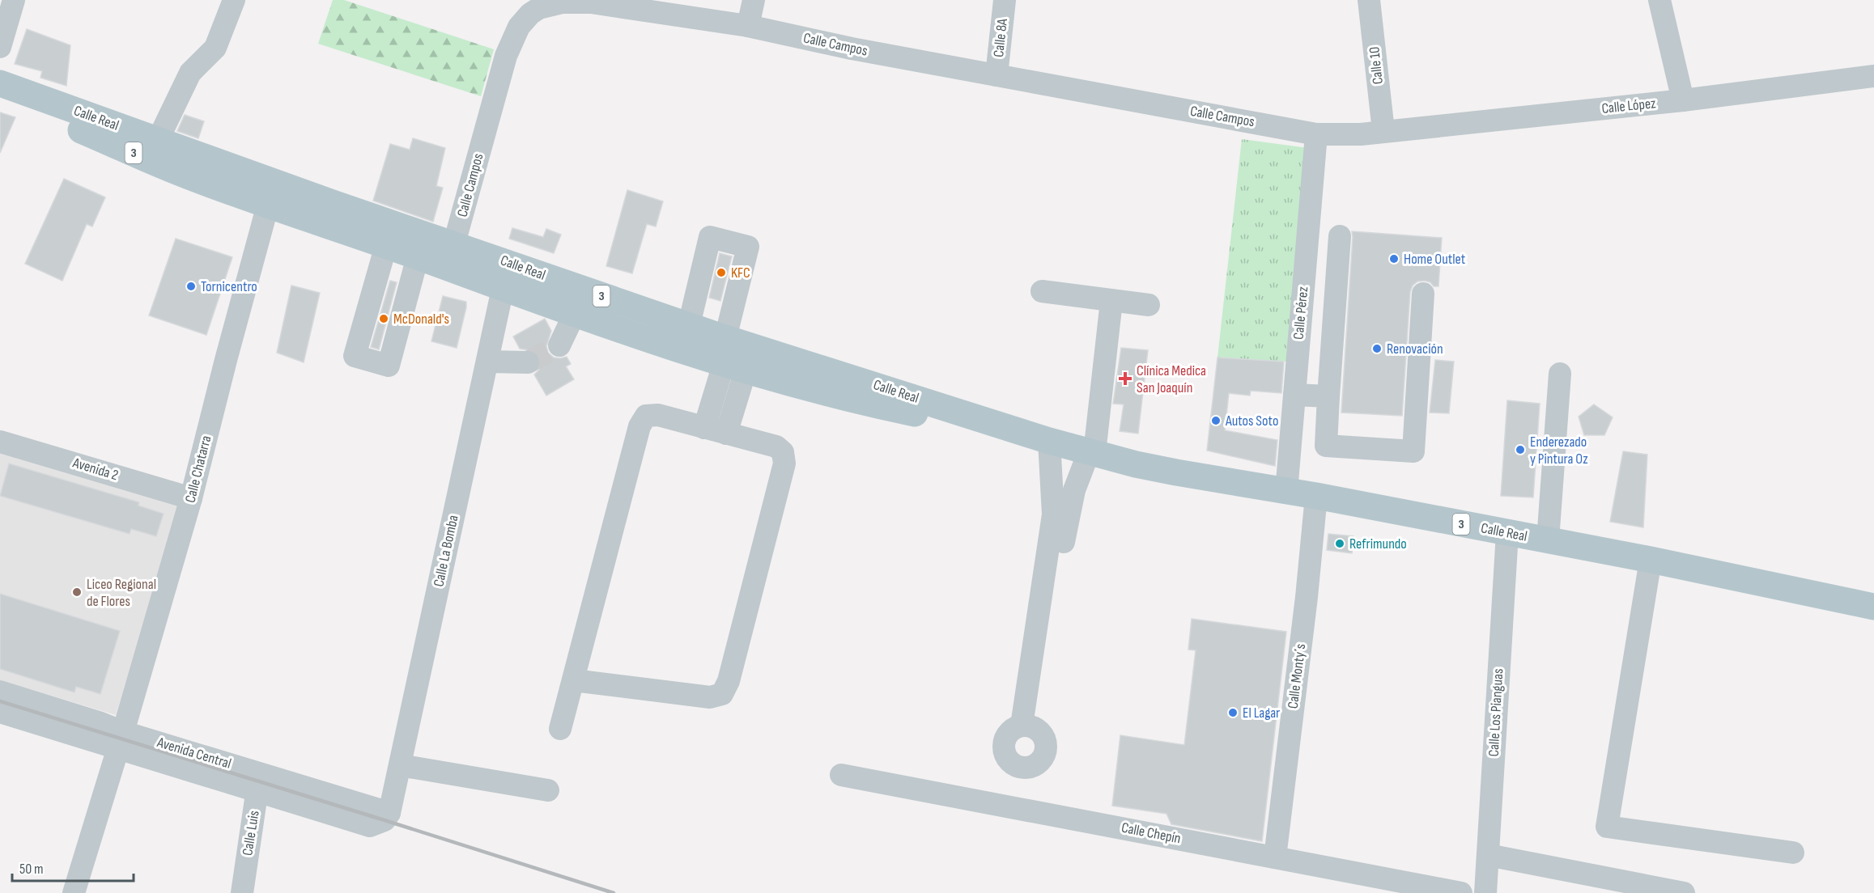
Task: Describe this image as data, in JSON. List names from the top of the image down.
{
  "streets": {
    "main road": ["Calle Real", "3"],
    "street": [
      "Calle 8A",
      "Calle Campos",
      "Calle 10",
      "Calle López",
      "Calle Pérez",
      "Avenida 2",
      "Calle Chatarra",
      "Calle La Bomba",
      "Calle Monty´s",
      "Calle Los Pianguas",
      "Avenida Central",
      "Calle Luis",
      "Calle Chepín"
    ]
  },
  "crossings": [
    ["Calle 8A", "Calle Campos"],
    ["Calle Campos", "Calle 10"],
    ["Calle Campos", "Calle López"],
    ["Calle Campos", "Calle Real"],
    ["Calle Campos", "Calle Pérez"],
    ["Calle 10", "Calle López"],
    ["Calle Real", "Calle Pérez"],
    ["Calle Real", "Calle Chatarra"],
    ["Calle Real", "Calle La Bomba"],
    ["Calle Real", "Calle Monty´s"],
    ["Calle Real", "Calle Los Pianguas"],
    ["Avenida 2", "Calle Chatarra"],
    ["Calle Chatarra", "Avenida Central"],
    ["Calle La Bomba", "Avenida Central"],
    ["Calle Monty´s", "Calle Chepín"],
    ["Avenida Central", "Calle Luis"]
  ],
  "places": {
    "other": [
      "Home Outlet",
      "KFC",
      "Tornicentro",
      "McDonald's",
      "Renovación",
      "Autos Soto",
      "Enderezado y Pintura Oz",
      "Refrimundo",
      "Liceo Regional de Flores",
      "El Lagar"
    ],
    "health": ["Clínica Medica San Joaquín"]
  },
  "scale_bar": "50 m"
}
